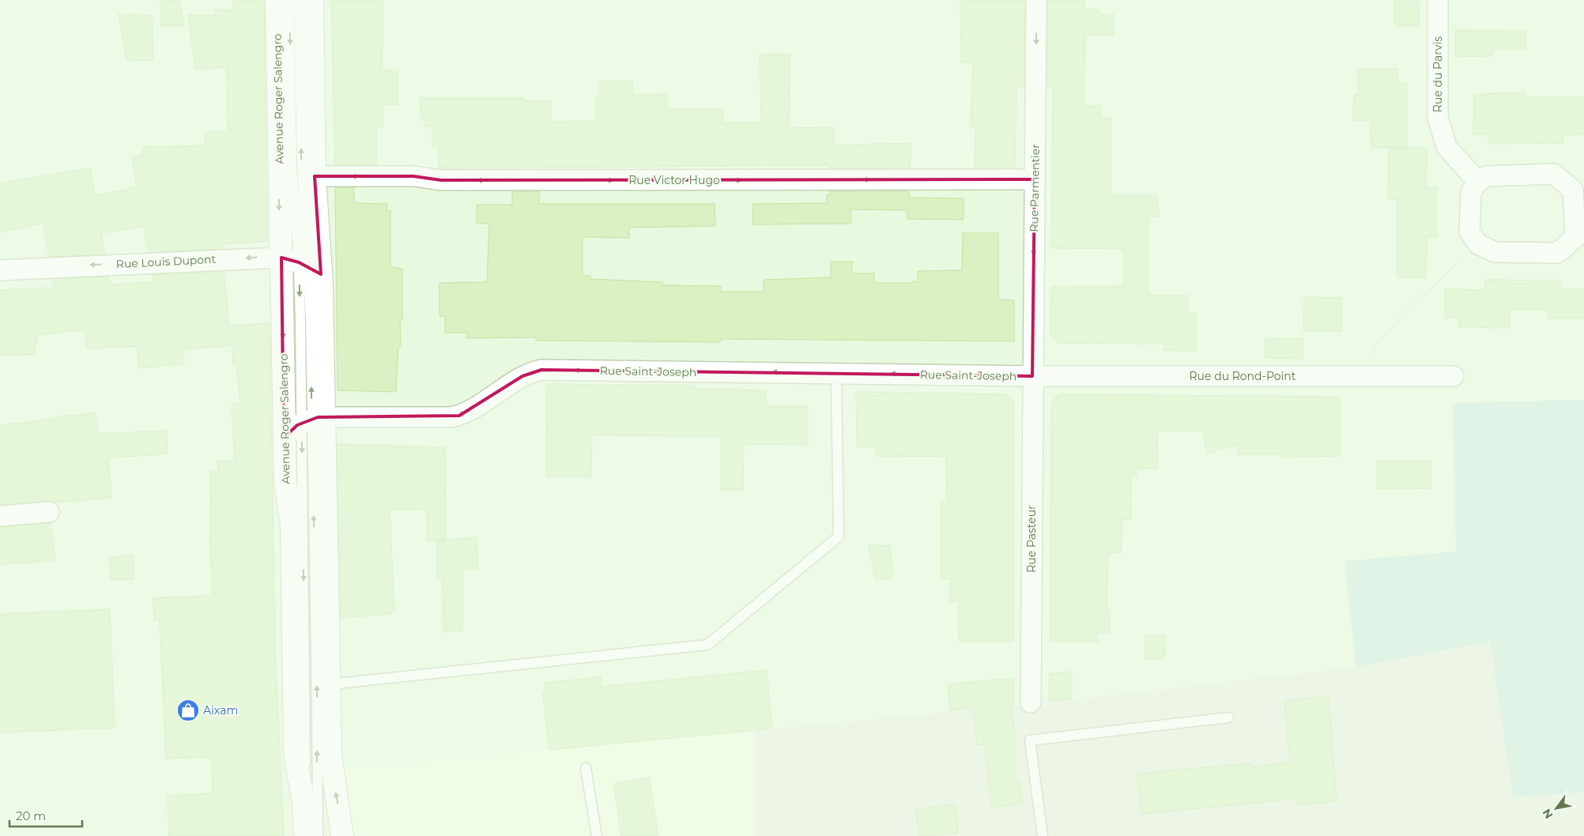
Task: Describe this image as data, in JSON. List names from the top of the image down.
{
  "streets": {
    "main road": ["Avenue Roger Salengro"],
    "street": [
      "Rue du Parvis",
      "Rue Victor Hugo",
      "Rue Parmentier",
      "Rue Louis Dupont",
      "Rue Saint-Joseph",
      "Rue du Rond-Point",
      "Rue Pasteur"
    ]
  },
  "crossings": [
    ["Avenue Roger Salengro", "Rue Victor Hugo"],
    ["Avenue Roger Salengro", "Rue Louis Dupont"],
    ["Avenue Roger Salengro", "Rue Saint-Joseph"],
    ["Rue Victor Hugo", "Rue Parmentier"],
    ["Rue Parmentier", "Rue Saint-Joseph"],
    ["Rue Parmentier", "Rue du Rond-Point"],
    ["Rue Parmentier", "Rue Pasteur"],
    ["Rue Saint-Joseph", "Rue du Rond-Point"],
    ["Rue Saint-Joseph", "Rue Pasteur"],
    ["Rue du Rond-Point", "Rue Pasteur"]
  ],
  "one_way": [
    "Rue Victor Hugo",
    "Rue Parmentier",
    "Rue Louis Dupont",
    "Rue Saint-Joseph"
  ],
  "places": {
    "shop": ["Aixam"]
  },
  "scale_bar": "20 m",
  "north": "bottom left"
}
